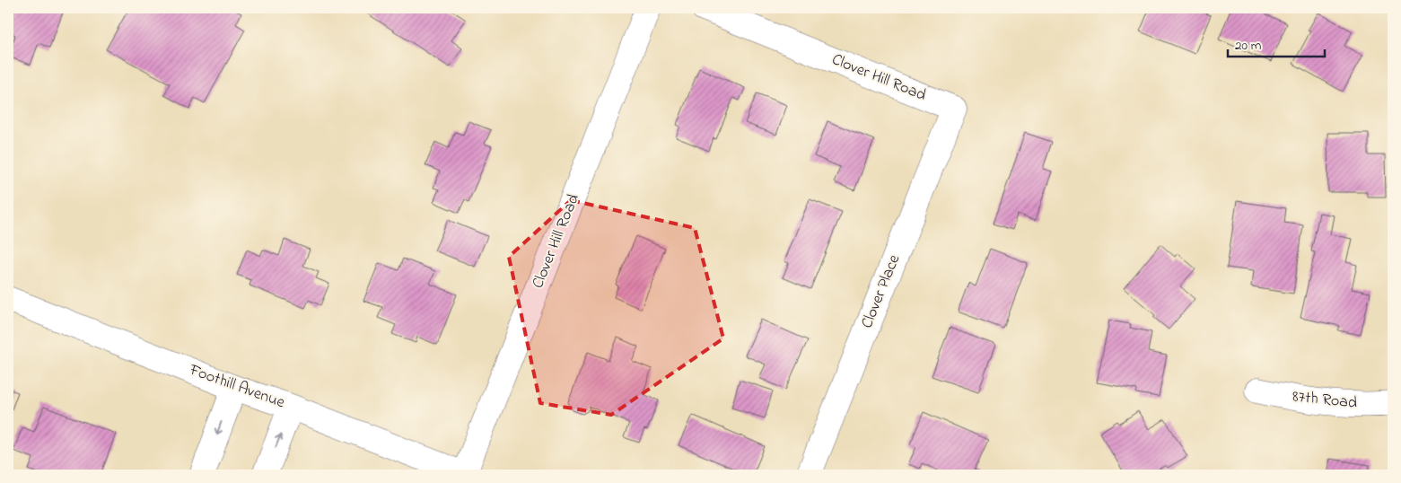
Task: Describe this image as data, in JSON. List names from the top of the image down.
{
  "streets": {
    "street": [
      "Clover Hill Road",
      "Clover Place",
      "Foothill Avenue",
      "87th Road"
    ]
  },
  "crossings": [
    ["Clover Hill Road", "Clover Place"],
    ["Clover Hill Road", "Foothill Avenue"]
  ],
  "scale_bar": "20 m"
}
